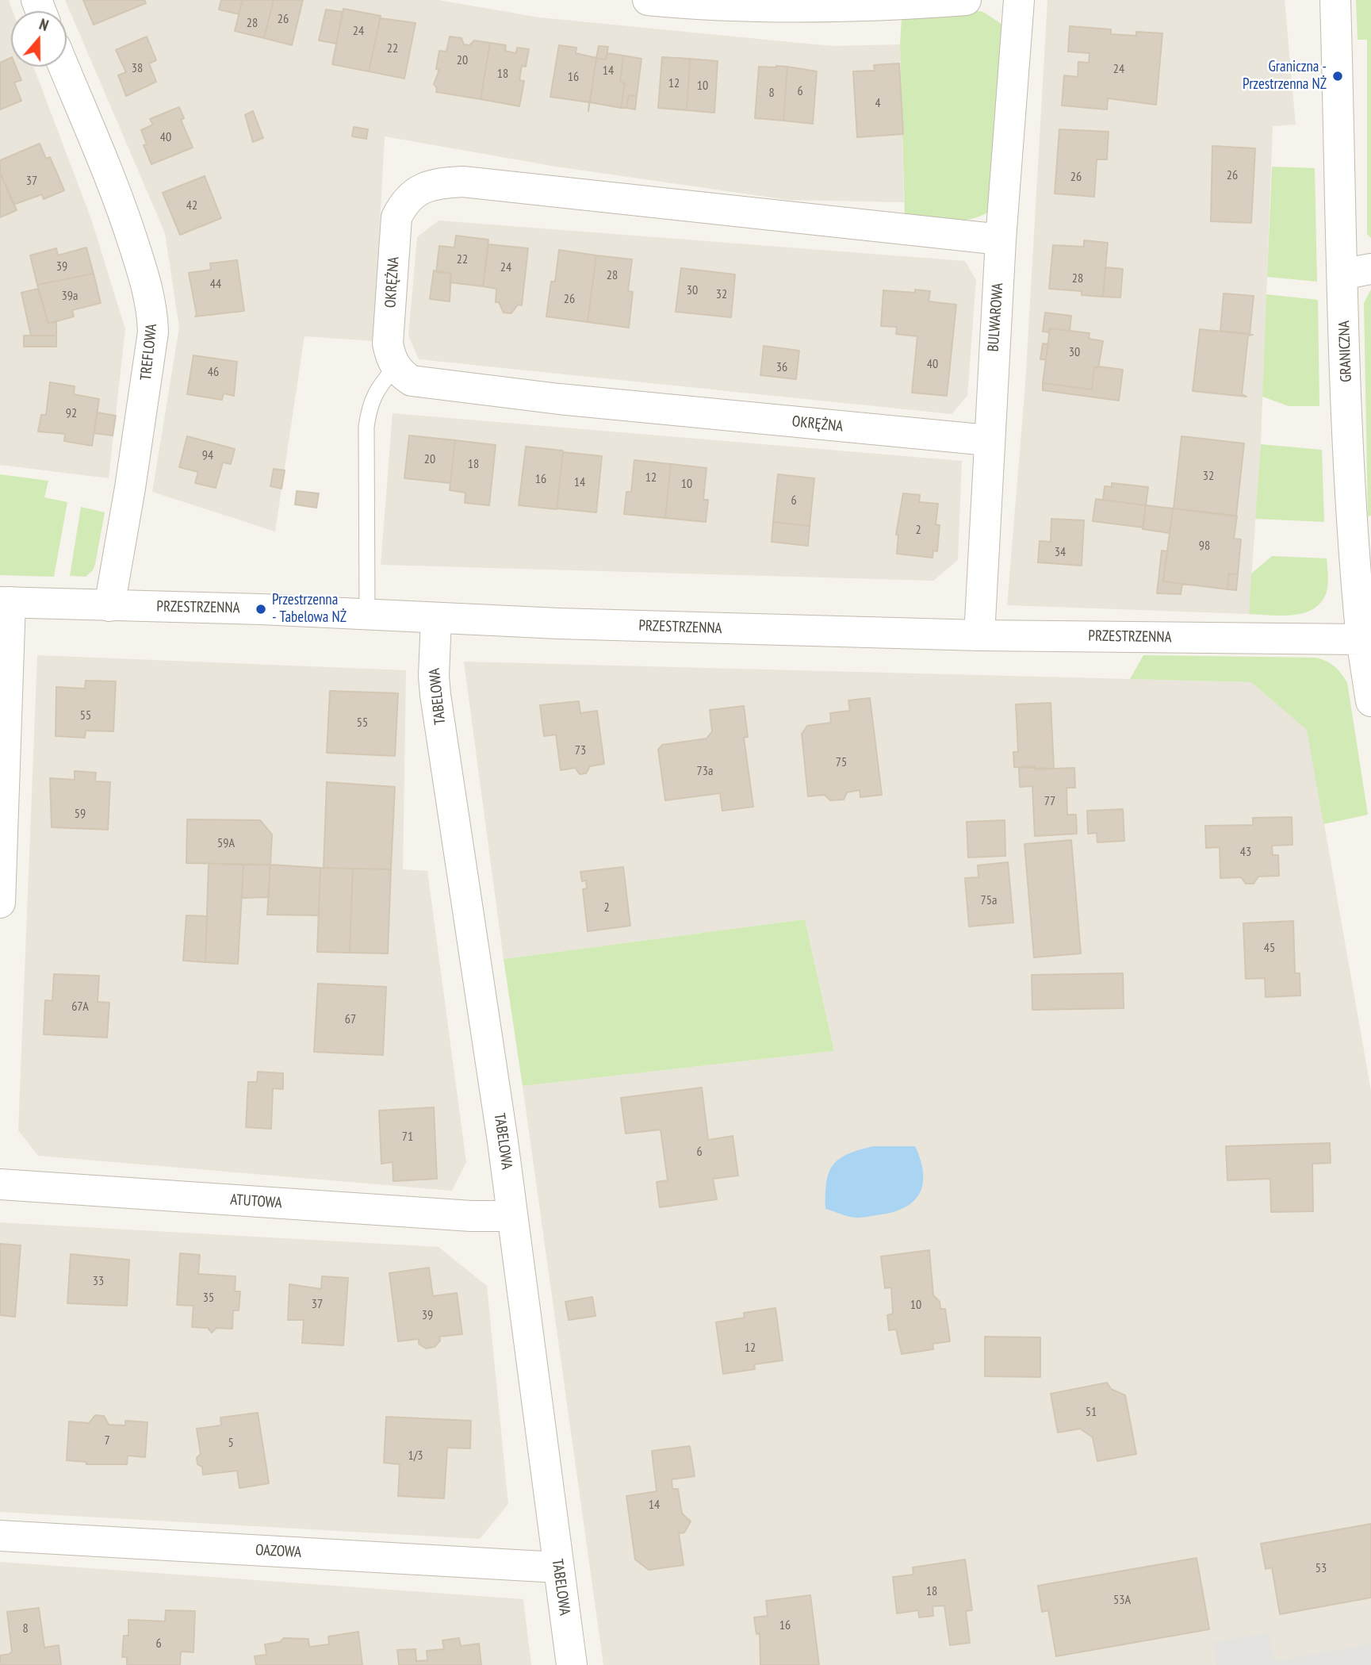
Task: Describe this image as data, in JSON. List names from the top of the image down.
{
  "streets": {
    "street": [
      "OKRĘŻNA",
      "BULWAROWA",
      "GRANICZNA",
      "TREFLOWA",
      "PRZESTRZENNA",
      "TABELOWA",
      "ATUTOWA",
      "OAZOWA"
    ]
  },
  "crossings": [
    ["OKRĘŻNA", "BULWAROWA"],
    ["BULWAROWA", "PRZESTRZENNA"],
    ["GRANICZNA", "PRZESTRZENNA"],
    ["TREFLOWA", "PRZESTRZENNA"],
    ["PRZESTRZENNA", "TABELOWA"],
    ["TABELOWA", "ATUTOWA"],
    ["TABELOWA", "OAZOWA"]
  ],
  "places": ["Graniczna - Przestrzenna NŻ", "Przestrzenna - Tabelowa NŻ"],
  "house_numbers": [
    "26",
    "28",
    "24",
    "22",
    "20",
    "38",
    "24",
    "14",
    "18",
    "16",
    "12",
    "10",
    "6",
    "8",
    "4",
    "40",
    "26",
    "26",
    "37",
    "42",
    "22",
    "39",
    "24",
    "28",
    "28",
    "44",
    "30",
    "32",
    "39a",
    "26",
    "30",
    "40",
    "36",
    "46",
    "92",
    "94",
    "20",
    "18",
    "32",
    "12",
    "16",
    "14",
    "10",
    "6",
    "2",
    "98",
    "34",
    "55",
    "55",
    "73",
    "75",
    "73a",
    "77",
    "59",
    "59A",
    "43",
    "75a",
    "2",
    "45",
    "67A",
    "67",
    "71",
    "6",
    "33",
    "35",
    "37",
    "10",
    "39",
    "12",
    "51",
    "7",
    "5",
    "1/3",
    "14",
    "53",
    "18",
    "53A",
    "16",
    "8",
    "6"
  ],
  "north": "top"
}
